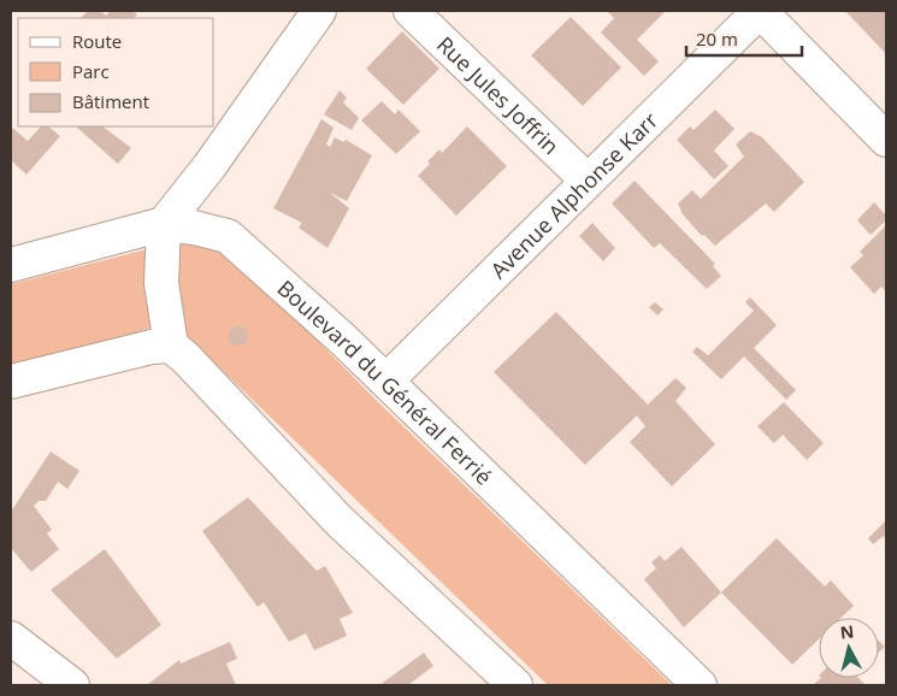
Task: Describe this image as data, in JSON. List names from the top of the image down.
{
  "streets": {
    "street": ["Rue Jules Joffrin", "Avenue Alphonse Karr", "Boulevard du Général Ferrié"]
  },
  "crossings": [
    ["Rue Jules Joffrin", "Avenue Alphonse Karr"],
    ["Avenue Alphonse Karr", "Boulevard du Général Ferrié"]
  ],
  "legend": ["Route", "Parc", "Bâtiment"],
  "scale_bar": "20 m",
  "north": "top"
}
